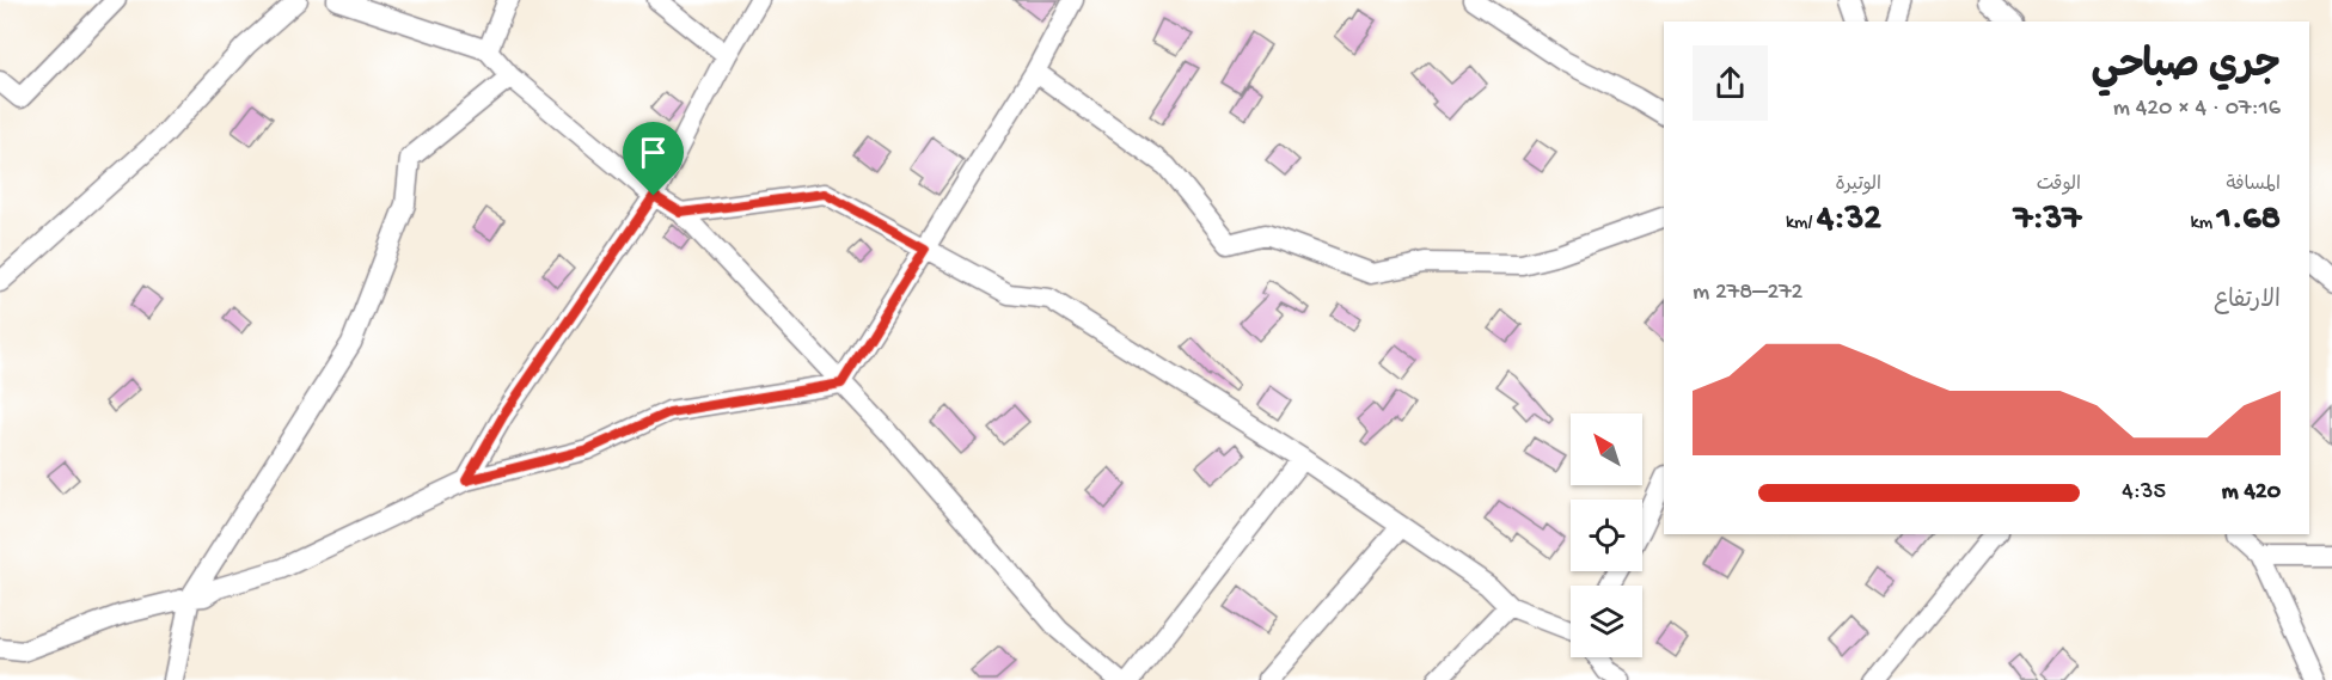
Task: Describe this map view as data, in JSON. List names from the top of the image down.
{
  "north": "top left",
  "page": {
    "heading": ["جري صباحي", "07:16 · 4 × 420 m"],
    "stats": [
      ["المسافة", "1.68 km"],
      ["الوقت", "7:37"],
      ["الوتيرة", "4:32 /km"]
    ],
    "chart": ["الارتفاع", "272–278 m"],
    "list": [
      {
        "name": "420 m",
        "note": "4:35"
      }
    ]
  }
}
